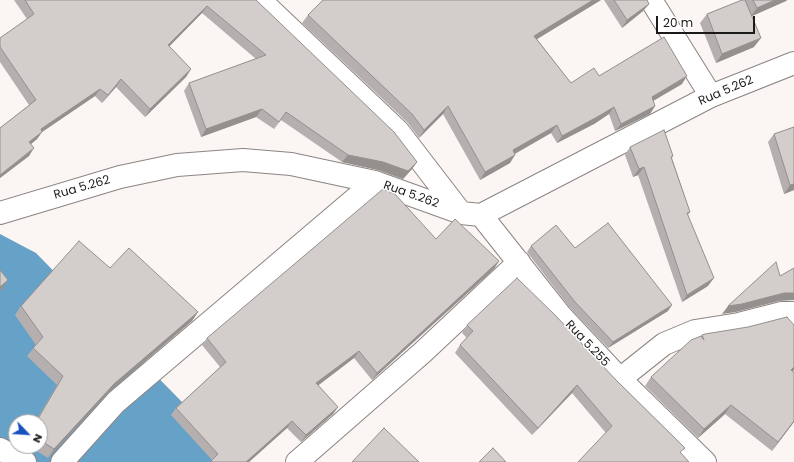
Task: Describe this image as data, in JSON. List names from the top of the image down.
{
  "streets": {
    "street": ["Rua 5.262", "Rua 5.255"]
  },
  "crossings": [
    ["Rua 5.262", "Rua 5.255"]
  ],
  "scale_bar": "20 m",
  "north": "bottom right"
}
